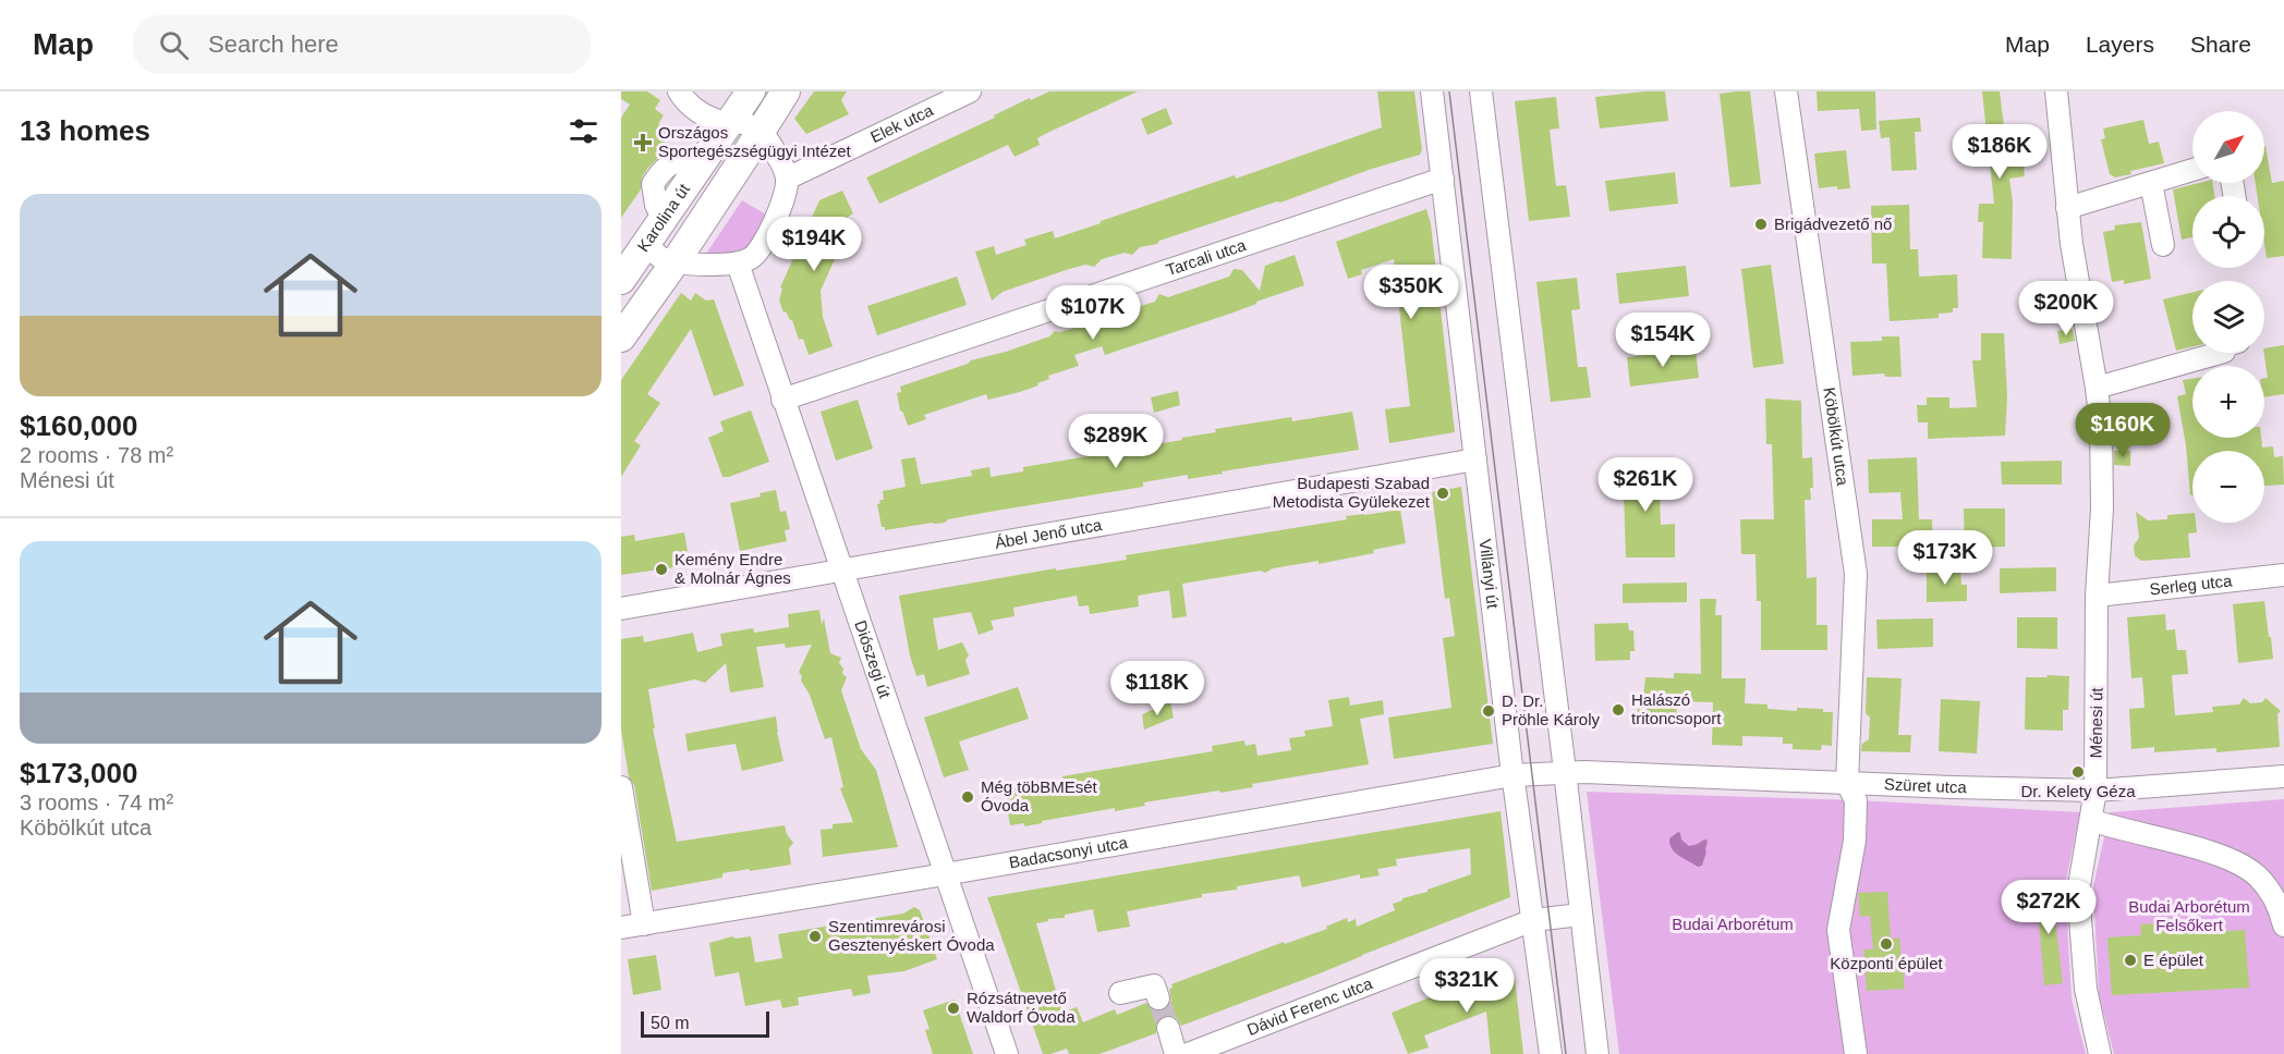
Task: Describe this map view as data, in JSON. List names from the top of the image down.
{
  "streets": {
    "main road": ["Karolina út"],
    "street": [
      "Elek utca",
      "Tarcali utca",
      "Köbölkút utca",
      "Ábel Jenő utca",
      "Villányi út",
      "Serleg utca",
      "Diószegi út",
      "Ménesi út",
      "Szüret utca",
      "Badacsonyi utca",
      "Dávid Ferenc utca"
    ]
  },
  "crossings": [
    ["Tarcali utca", "Villányi út"],
    ["Tarcali utca", "Diószegi út"],
    ["Köbölkút utca", "Szüret utca"],
    ["Ábel Jenő utca", "Villányi út"],
    ["Ábel Jenő utca", "Diószegi út"],
    ["Villányi út", "Badacsonyi utca"],
    ["Villányi út", "Dávid Ferenc utca"],
    ["Serleg utca", "Ménesi út"],
    ["Diószegi út", "Badacsonyi utca"],
    ["Ménesi út", "Szüret utca"],
    ["Szüret utca", "Badacsonyi utca"]
  ],
  "parks": ["Budai Arborétum Felsőkert", "Budai Arborétum"],
  "places": {
    "health": ["Országos Sportegészségügyi Intézet"],
    "other": [
      "Brigádvezető nő",
      "Budapesti Szabad Metodista Gyülekezet",
      "Kemény Endre & Molnár Ágnes",
      "Halászó tritoncsoport",
      "D. Dr. Pröhle Károly",
      "Dr. Kelety Géza",
      "Még töbBMEsét Óvoda",
      "Szentimrevárosi Gesztenyéskert Óvoda",
      "Központi épület",
      "E épület",
      "Rózsátnevető Waldorf Óvoda"
    ]
  },
  "scale_bar": "50 m",
  "north": "top right",
  "page": {
    "header": "Map",
    "search": "Search here",
    "nav": ["Map", "Layers", "Share"],
    "heading": "13 homes",
    "map_buttons": ["+", "−"],
    "price": [
      "$186K",
      "$194K",
      "$350K",
      "$200K",
      "$107K",
      "$154K",
      "$160K",
      "$289K",
      "$261K",
      "$173K",
      "$118K",
      "$272K",
      "$321K"
    ],
    "list": [
      {
        "name": "$160,000",
        "note": "2 rooms · 78 m² · Ménesi út"
      },
      {
        "name": "$173,000",
        "note": "3 rooms · 74 m² · Köbölkút utca"
      }
    ],
    "scale": "50 m"
  }
}
